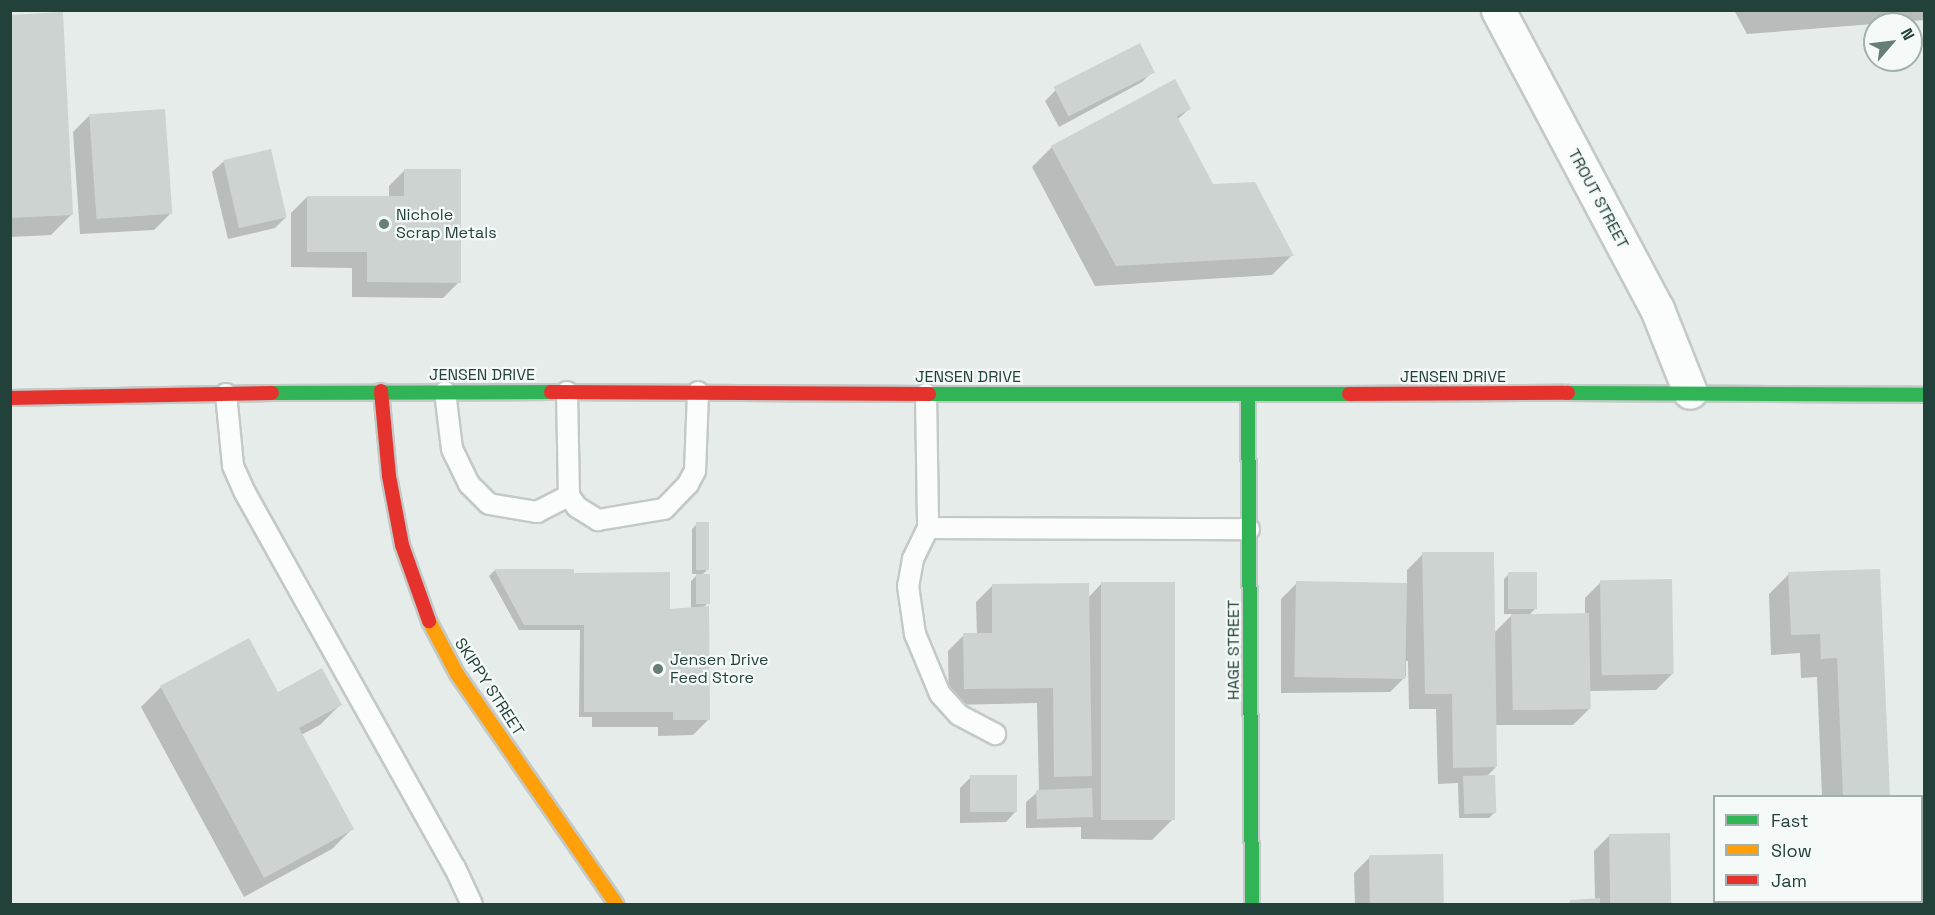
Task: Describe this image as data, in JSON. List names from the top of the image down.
{
  "streets": {
    "main road": ["JENSEN DRIVE", "HAGE STREET", "SKIPPY STREET"],
    "street": ["TROUT STREET"]
  },
  "crossings": [
    ["TROUT STREET", "JENSEN DRIVE"],
    ["JENSEN DRIVE", "HAGE STREET"],
    ["JENSEN DRIVE", "SKIPPY STREET"]
  ],
  "places": ["Nichole Scrap Metals", "Jensen Drive Feed Store"],
  "legend": ["Fast", "Slow", "Jam"],
  "north": "top right"
}
